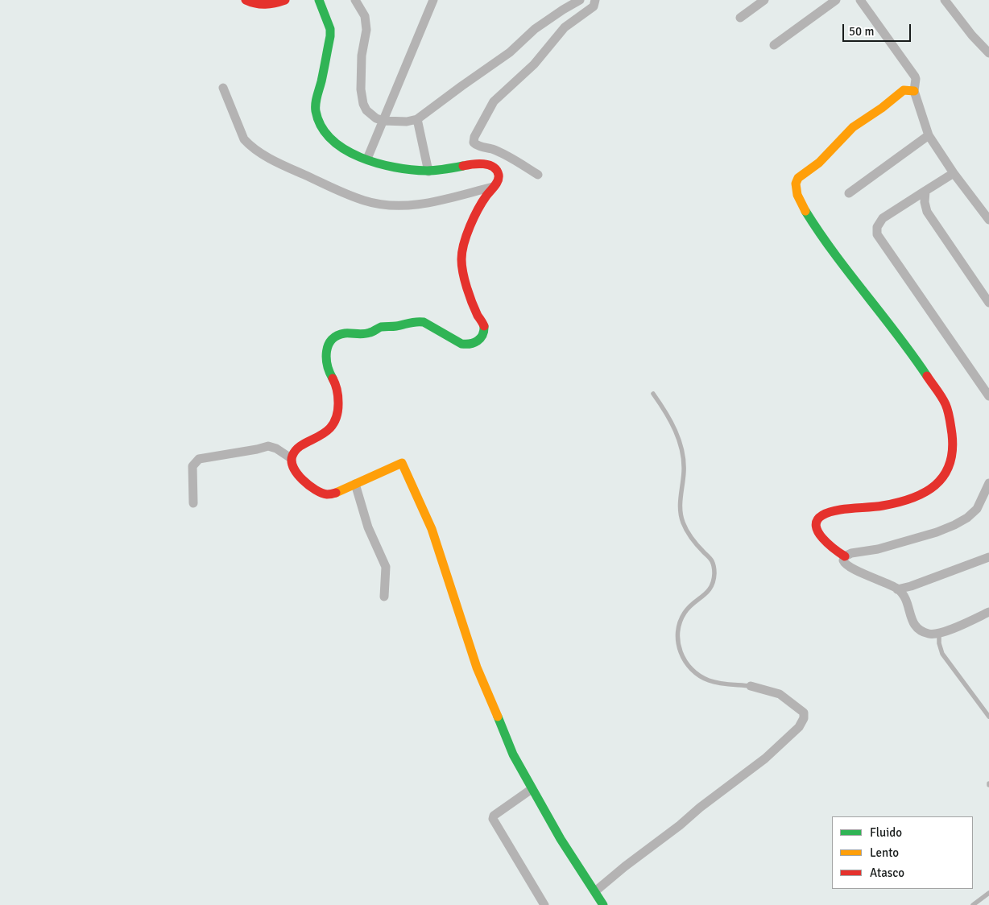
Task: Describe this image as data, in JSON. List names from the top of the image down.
{
  "legend": ["Fluido", "Lento", "Atasco"],
  "scale_bar": "50 m"
}
